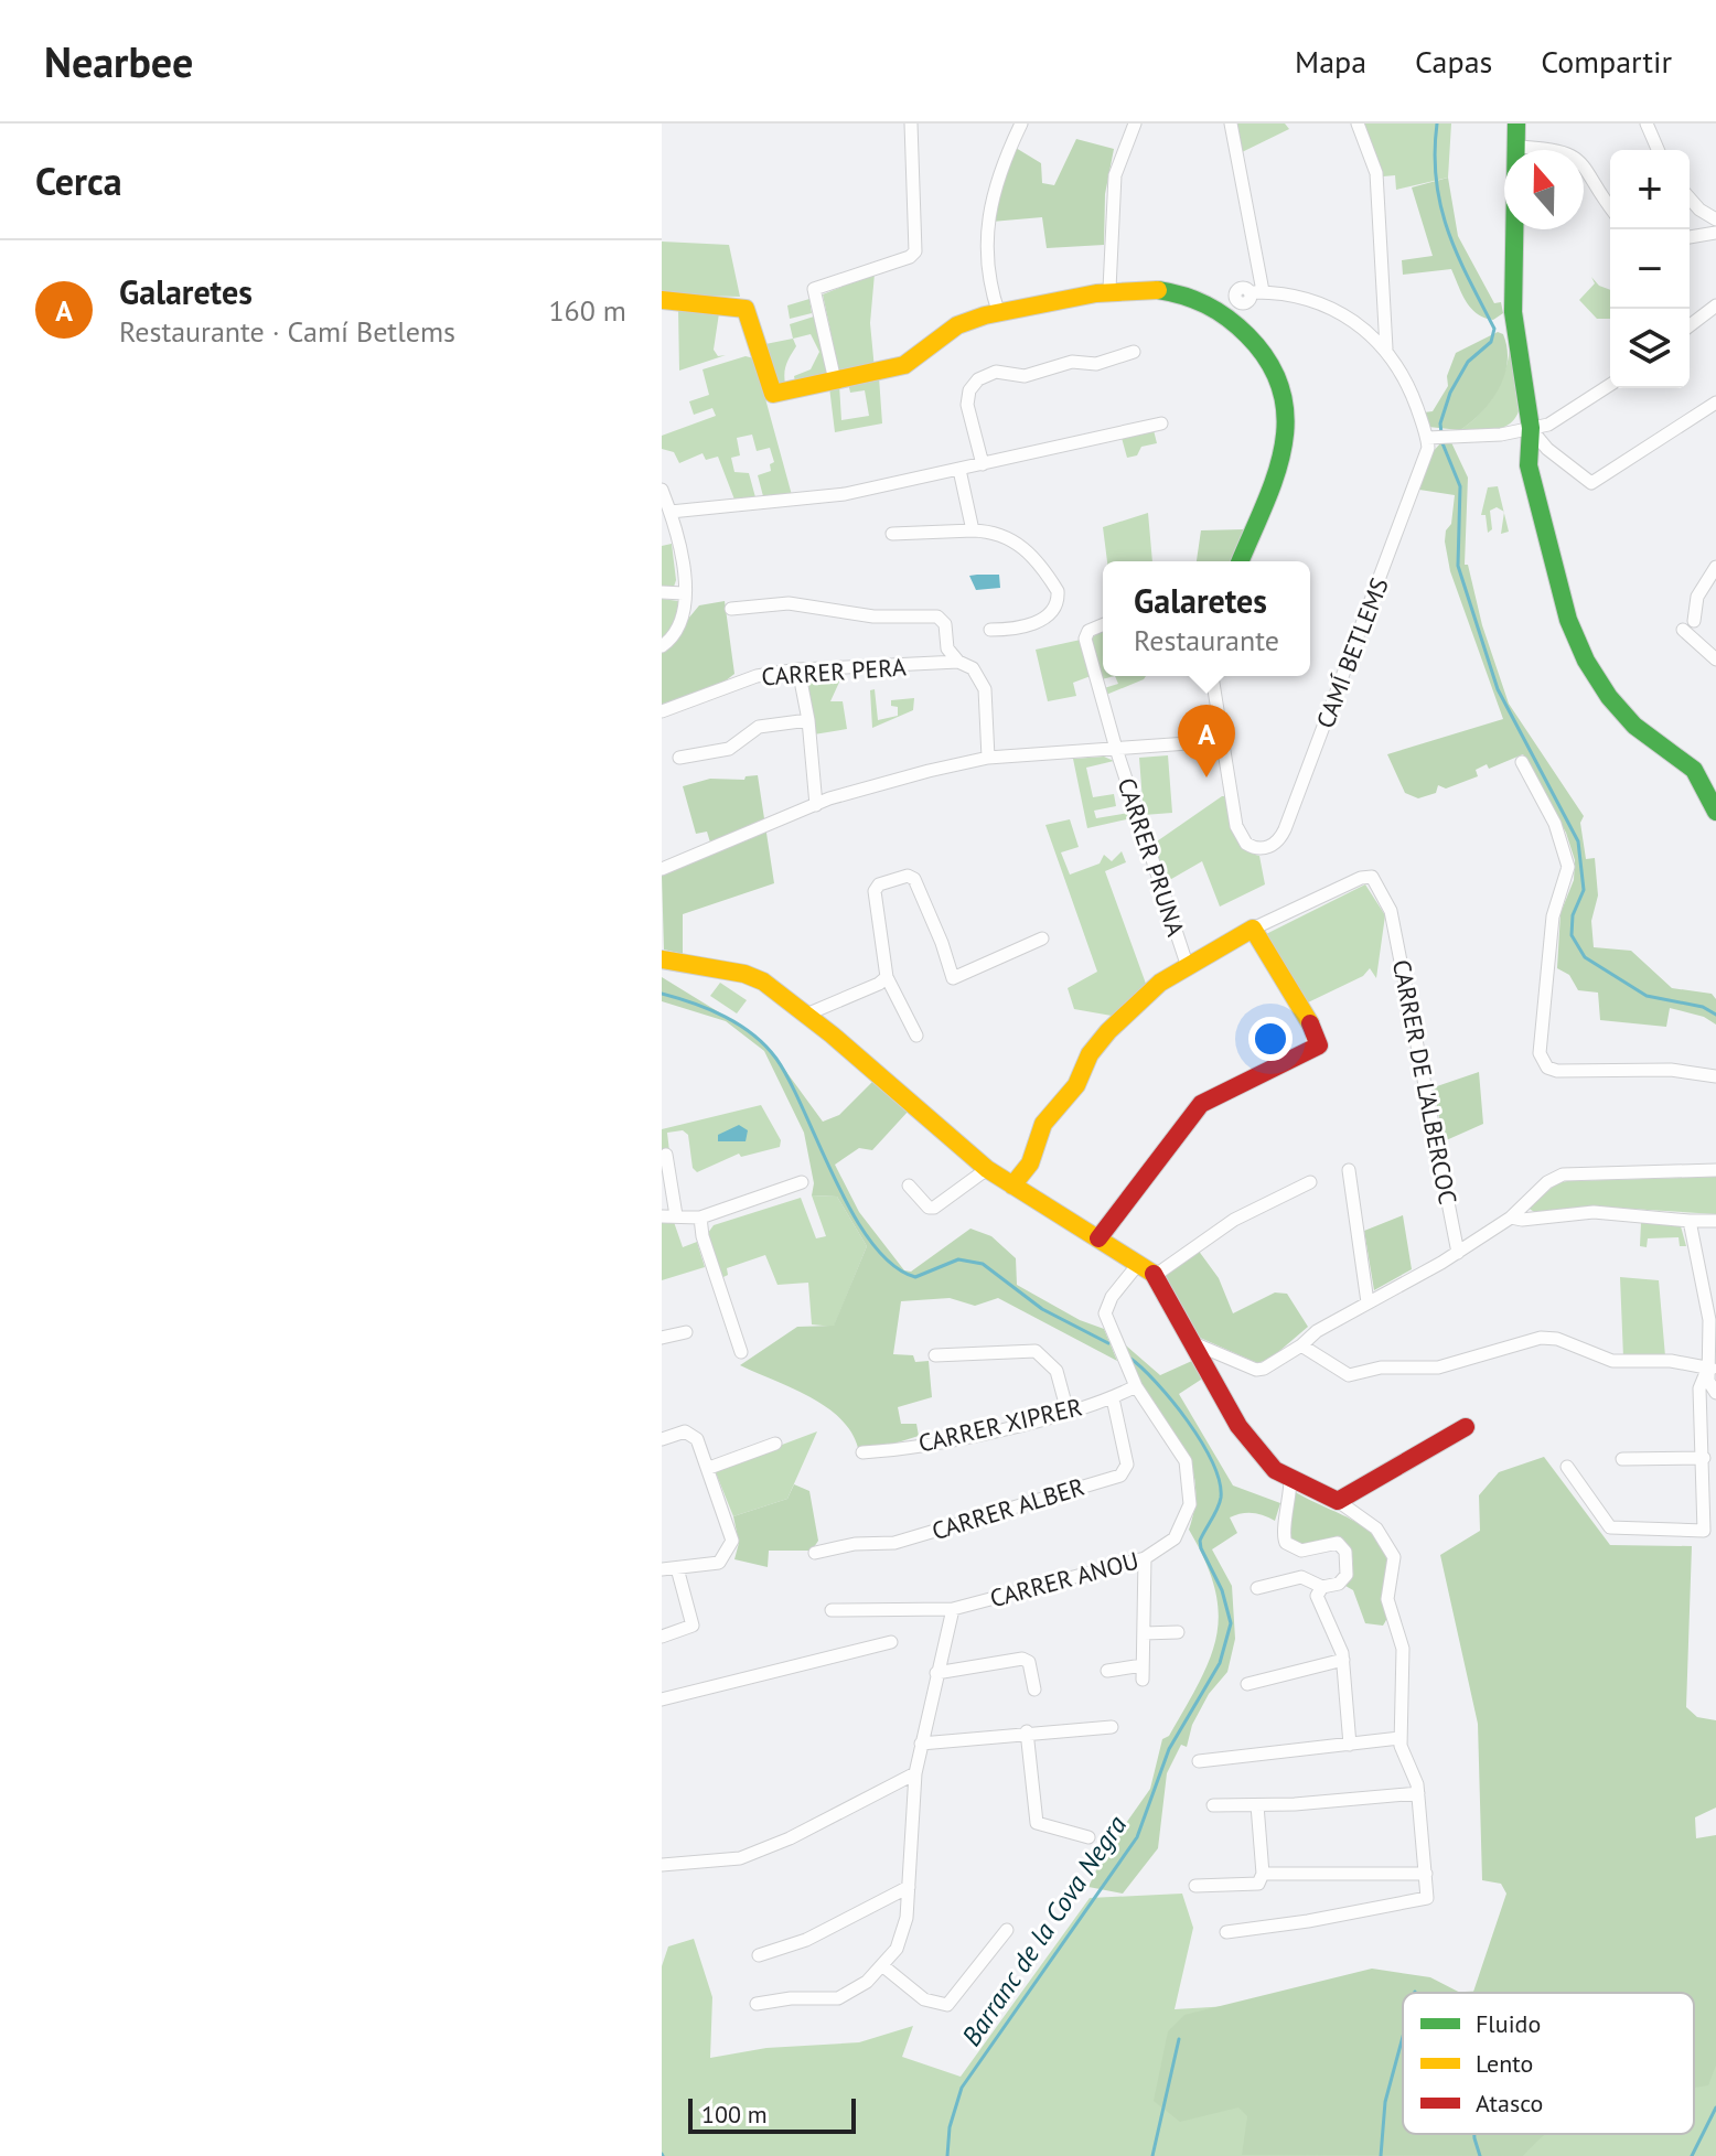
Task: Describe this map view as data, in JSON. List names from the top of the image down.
{
  "streets": {
    "street": [
      "CAMÍ BETLEMS",
      "CARRER PERA",
      "CARRER PRUNA",
      "CARRER DE L'ALBERCOC",
      "CARRER XIPRER",
      "CARRER ALBER",
      "CARRER ANOU"
    ]
  },
  "crossings": [
    ["CARRER XIPRER", "CARRER ALBER"],
    ["CARRER XIPRER", "CARRER ANOU"]
  ],
  "water": ["Barranc de la Cova Negra"],
  "legend": ["Fluido", "Lento", "Atasco"],
  "scale_bar": "100 m",
  "north": "top",
  "page": {
    "header": "Nearbee",
    "nav": ["Mapa", "Capas", "Compartir"],
    "heading": "Cerca",
    "map_buttons": ["+", "−"],
    "list": [
      {
        "mark": "A",
        "name": "Galaretes",
        "note": "Restaurante · Camí Betlems",
        "value": "160 m"
      }
    ],
    "popup": ["Galaretes", "Restaurante"],
    "pins": "A",
    "scale": "100 m"
  }
}
